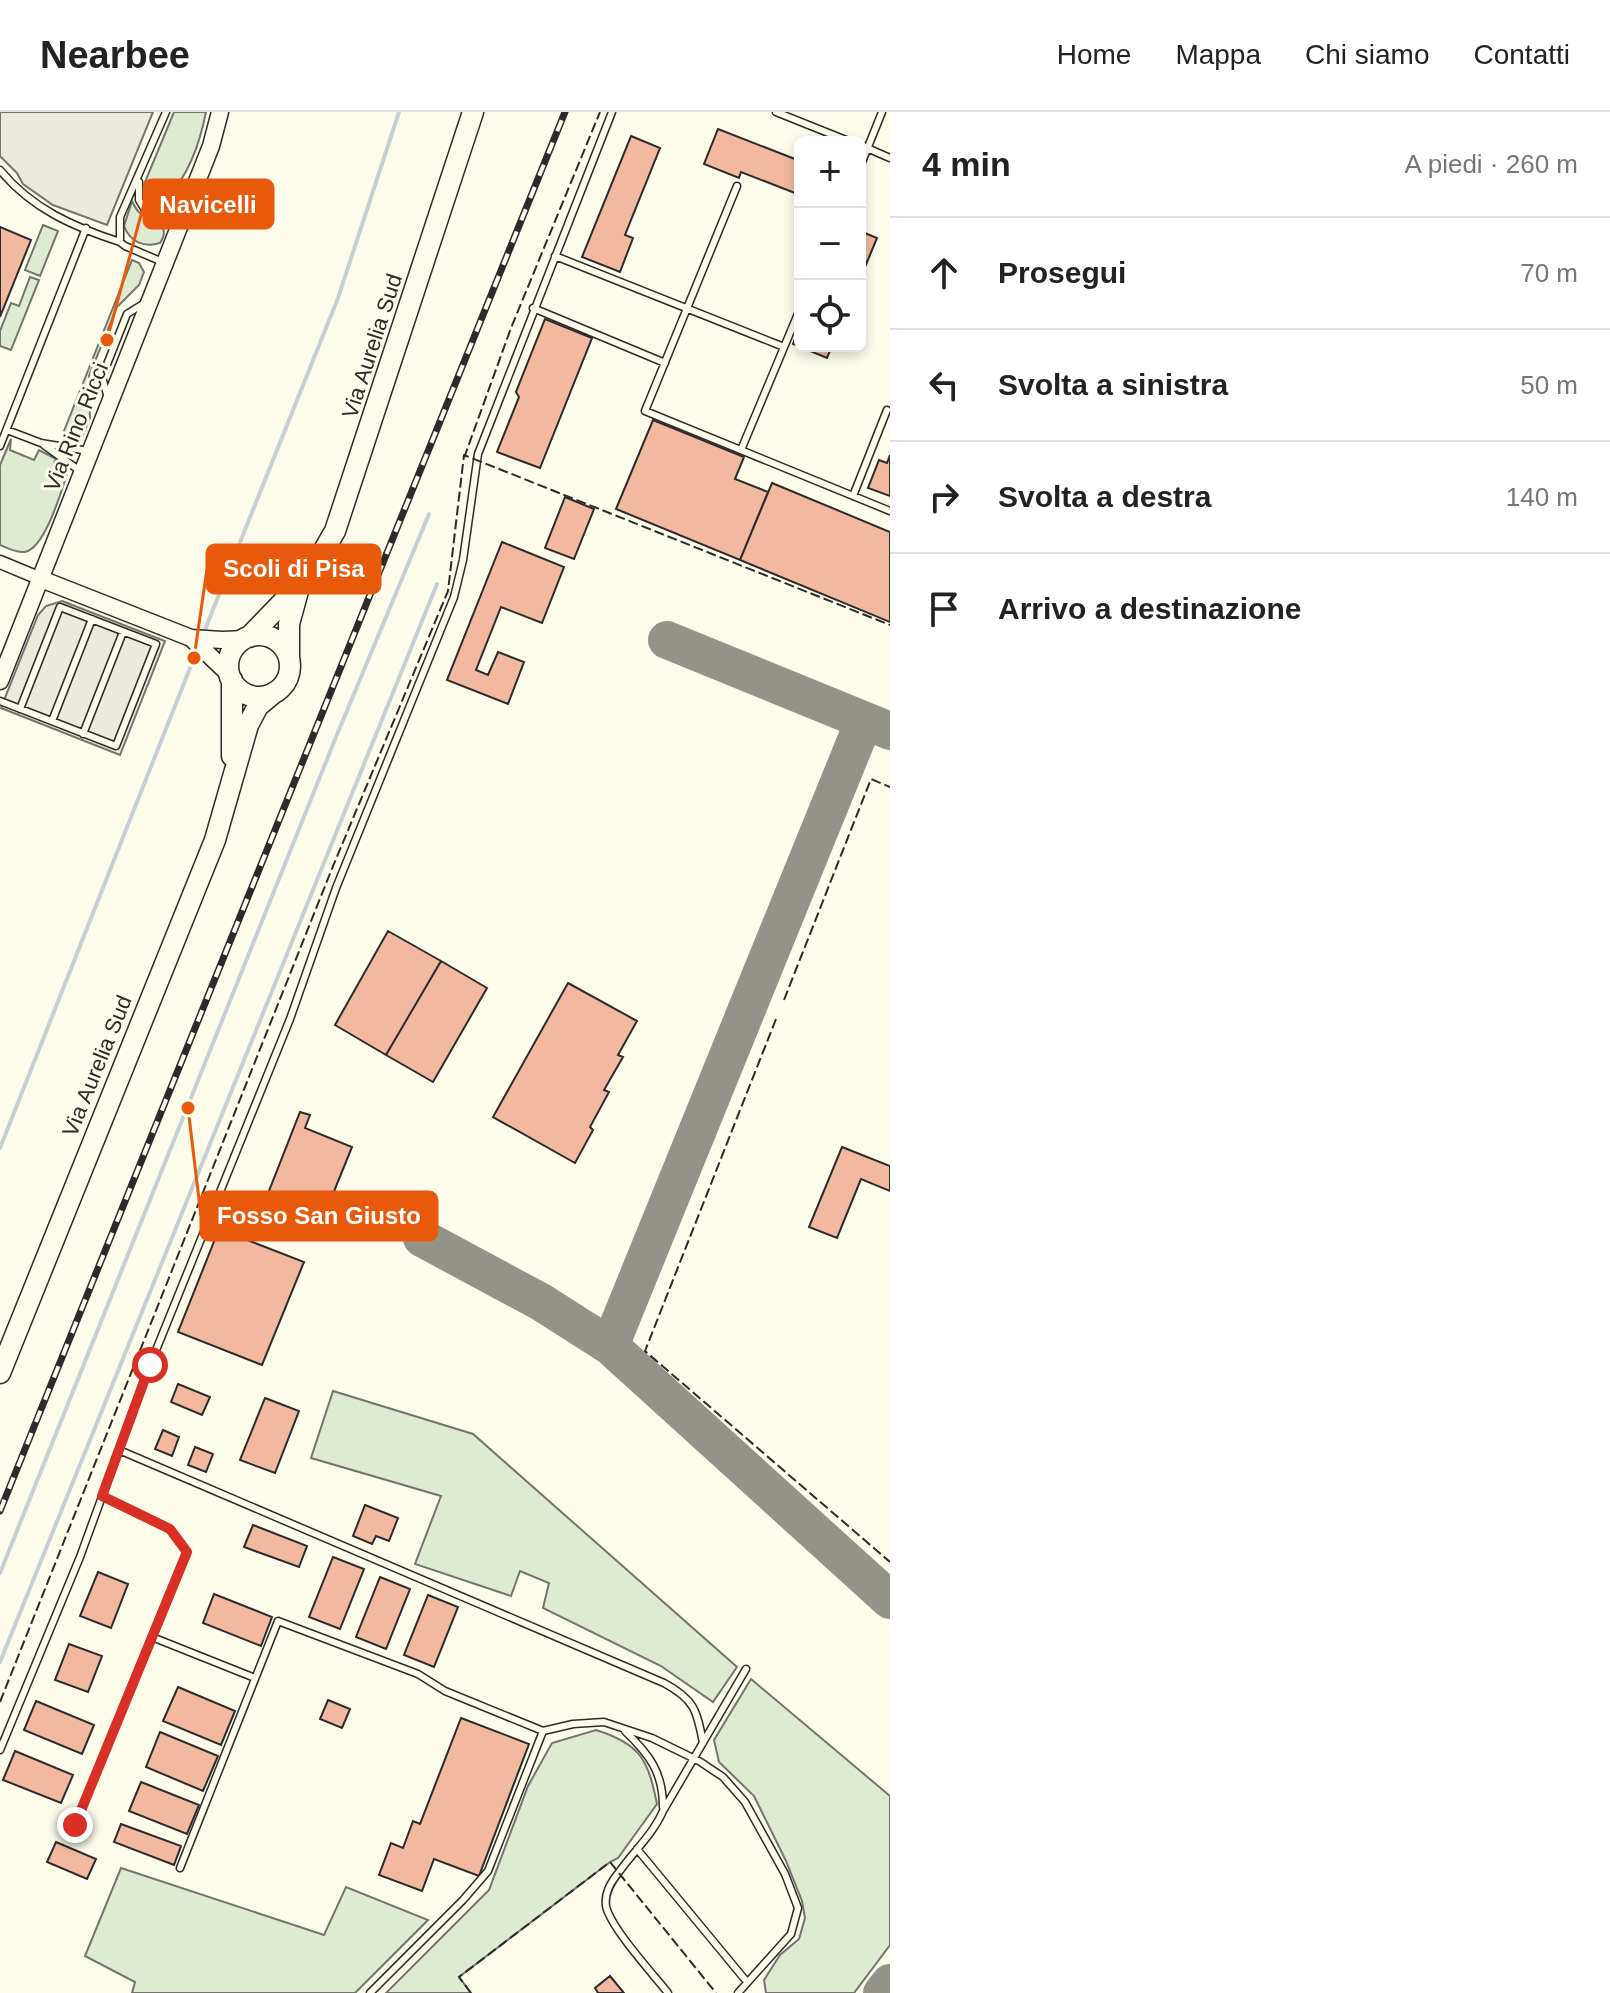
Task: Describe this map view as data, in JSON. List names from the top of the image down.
{
  "streets": {
    "main road": ["Via Aurelia Sud"],
    "street": ["Via Rino Ricci"]
  },
  "places": ["Navicelli", "Scoli di Pisa", "Fosso San Giusto"],
  "page": {
    "header": "Nearbee",
    "nav": [
      "Home",
      "Mappa",
      "Chi siamo",
      "Contatti"
    ],
    "heading": ["4 min", "A piedi · 260 m"],
    "map_buttons": ["+", "−"],
    "list": [
      ["Prosegui", "70 m"],
      ["Svolta a sinistra", "50 m"],
      ["Svolta a destra", "140 m"],
      "Arrivo a destinazione"
    ]
  }
}
